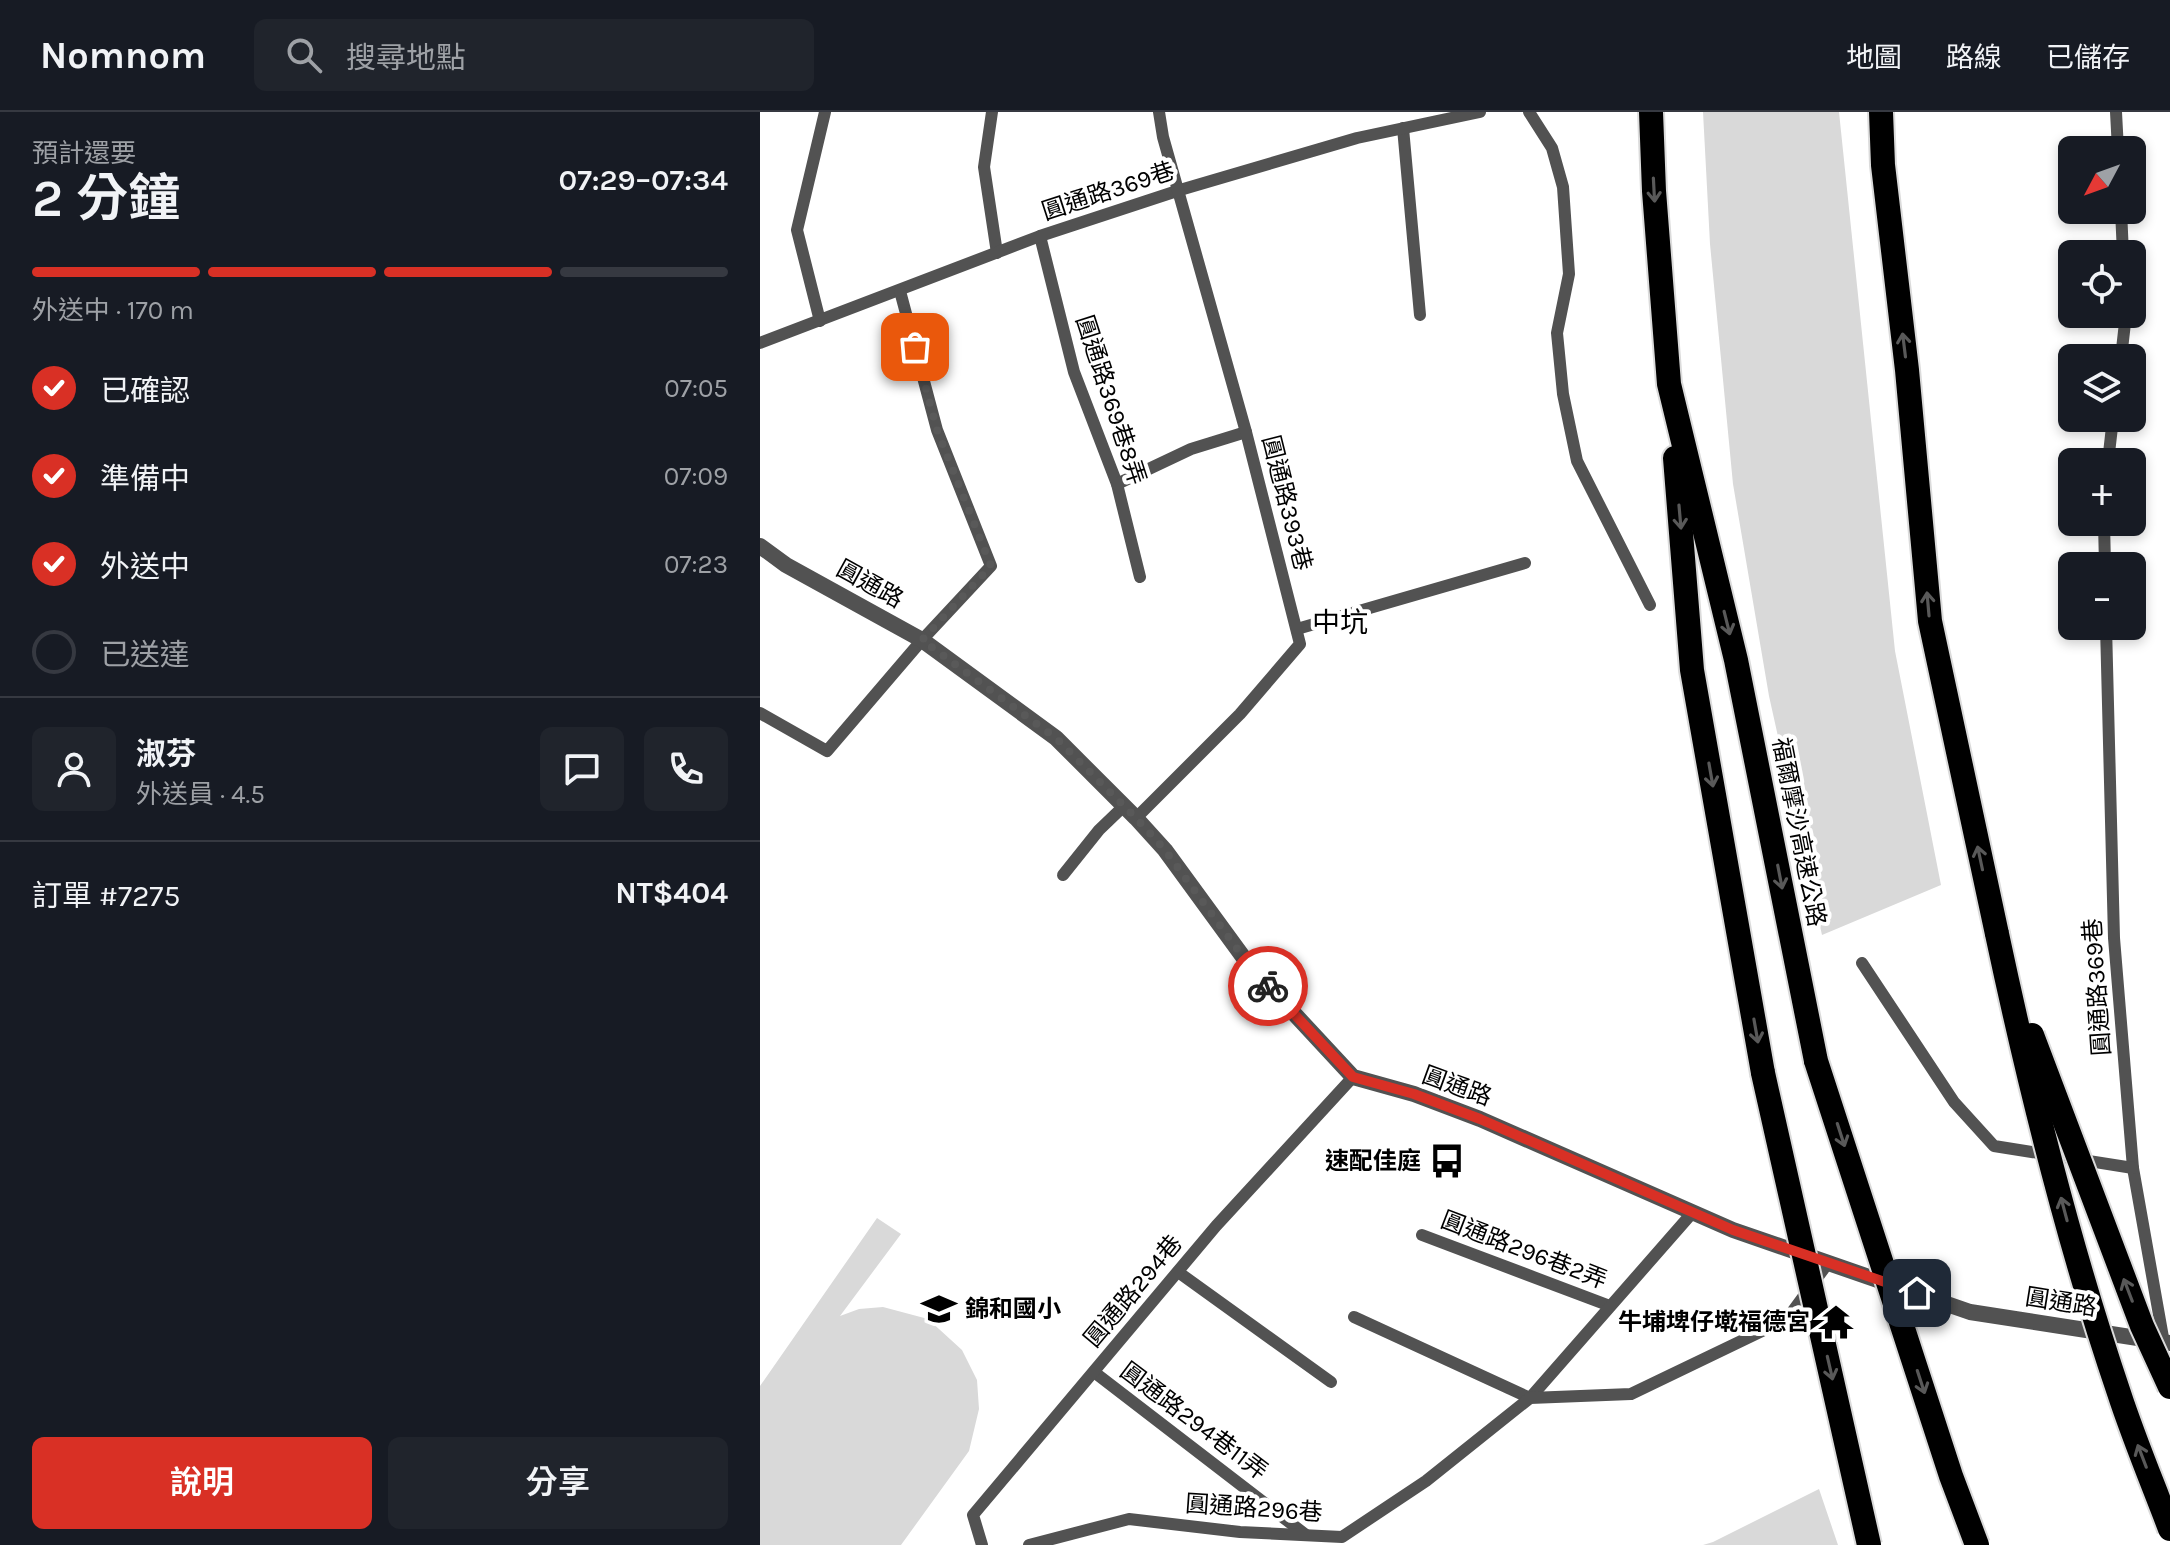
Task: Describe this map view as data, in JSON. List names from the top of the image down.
{
  "streets": {
    "highway": ["福爾摩沙高速公路"],
    "street": ["圓通路"],
    "lane": [
      "圓通路369巷",
      "圓通路369巷8弄",
      "圓通路393巷",
      "圓通路296巷2弄",
      "圓通路294巷",
      "圓通路294巷11弄",
      "圓通路296巷"
    ]
  },
  "crossings": [
    ["圓通路369巷", "圓通路369巷8弄"],
    ["圓通路369巷", "圓通路393巷"],
    ["圓通路369巷", "圓通路"],
    ["圓通路", "圓通路294巷"],
    ["圓通路", "圓通路296巷"],
    ["圓通路296巷2弄", "圓通路296巷"],
    ["圓通路294巷", "圓通路294巷11弄"],
    ["圓通路294巷11弄", "圓通路296巷"]
  ],
  "districts": ["中坑"],
  "places": {
    "bus stop": ["速配佳庭"],
    "school or university": ["錦和國小"],
    "temple": ["牛埔埤仔墘福德宮"]
  },
  "north": "bottom left",
  "page": {
    "header": "Nomnom",
    "search": "搜尋地點",
    "nav": ["地圖", "路線", "已儲存"],
    "heading": ["2 分鐘", "預計還要", "07:29–07:34"],
    "panel": [
      "淑芬",
      "外送員 · 4.5",
      "訂單 #7275",
      "NT$404"
    ],
    "map_buttons": ["+", "−"],
    "bar": "外送中 · 170 m",
    "list": [
      ["已確認", "07:05"],
      ["準備中", "07:09"],
      ["外送中", "07:23"],
      "已送達"
    ],
    "buttons": ["說明", "分享"]
  }
}
